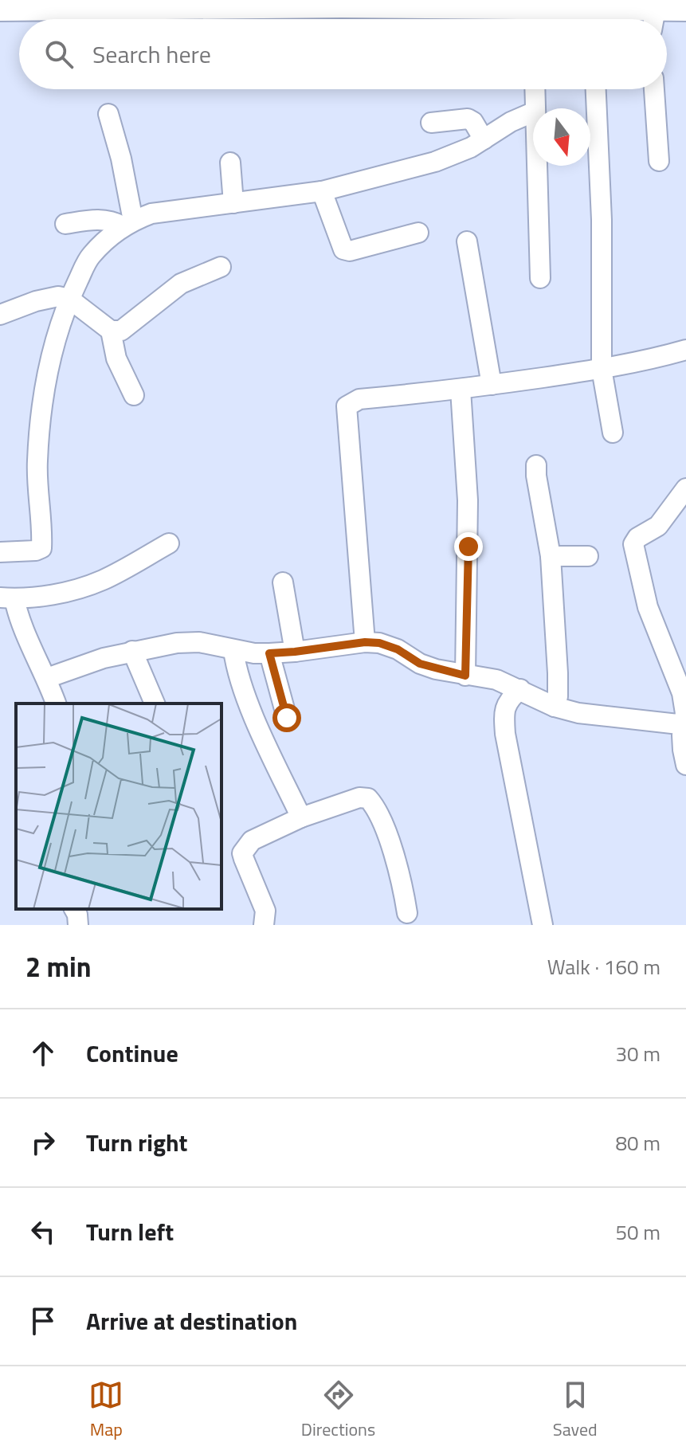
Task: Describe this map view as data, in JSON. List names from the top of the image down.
{
  "north": "bottom",
  "page": {
    "search": "Search here",
    "heading": ["2 min", "Walk · 160 m"],
    "list": [
      ["Continue", "30 m"],
      ["Turn right", "80 m"],
      ["Turn left", "50 m"],
      "Arrive at destination"
    ],
    "nav": ["Map", "Directions", "Saved"]
  }
}
